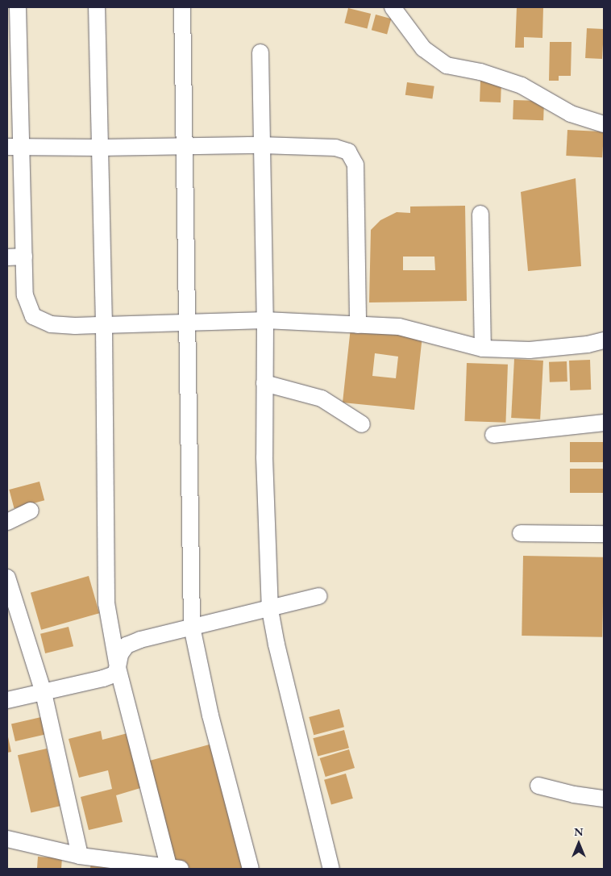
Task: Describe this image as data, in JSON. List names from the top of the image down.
{
  "north": "top"
}
